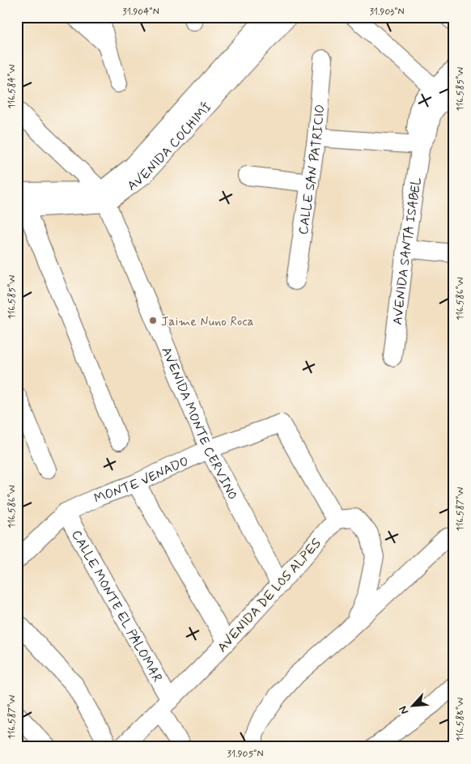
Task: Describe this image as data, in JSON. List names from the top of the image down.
{
  "streets": {
    "street": [
      "AVENIDA COCHIMÍ",
      "CALLE SAN PATRICIO",
      "AVENIDA SANTA ISABEL",
      "AVENIDA MONTE CERVINO",
      "MONTE VENADO",
      "AVENIDA DE LOS ALPES",
      "CALLE MONTE EL PALOMAR"
    ]
  },
  "crossings": [
    ["AVENIDA COCHIMÍ", "AVENIDA MONTE CERVINO"],
    ["AVENIDA MONTE CERVINO", "MONTE VENADO"],
    ["AVENIDA MONTE CERVINO", "AVENIDA DE LOS ALPES"],
    ["MONTE VENADO", "AVENIDA DE LOS ALPES"],
    ["MONTE VENADO", "CALLE MONTE EL PALOMAR"],
    ["AVENIDA DE LOS ALPES", "CALLE MONTE EL PALOMAR"]
  ],
  "places": ["Jaime Nuno Roca"],
  "north": "bottom left",
  "coordinates": [
    "31.904°N",
    "31.903°N",
    "116.584°W",
    "116.585°W",
    "116.586°W",
    "116.587°W",
    "116.588°W",
    "31.905°N"
  ]
}
